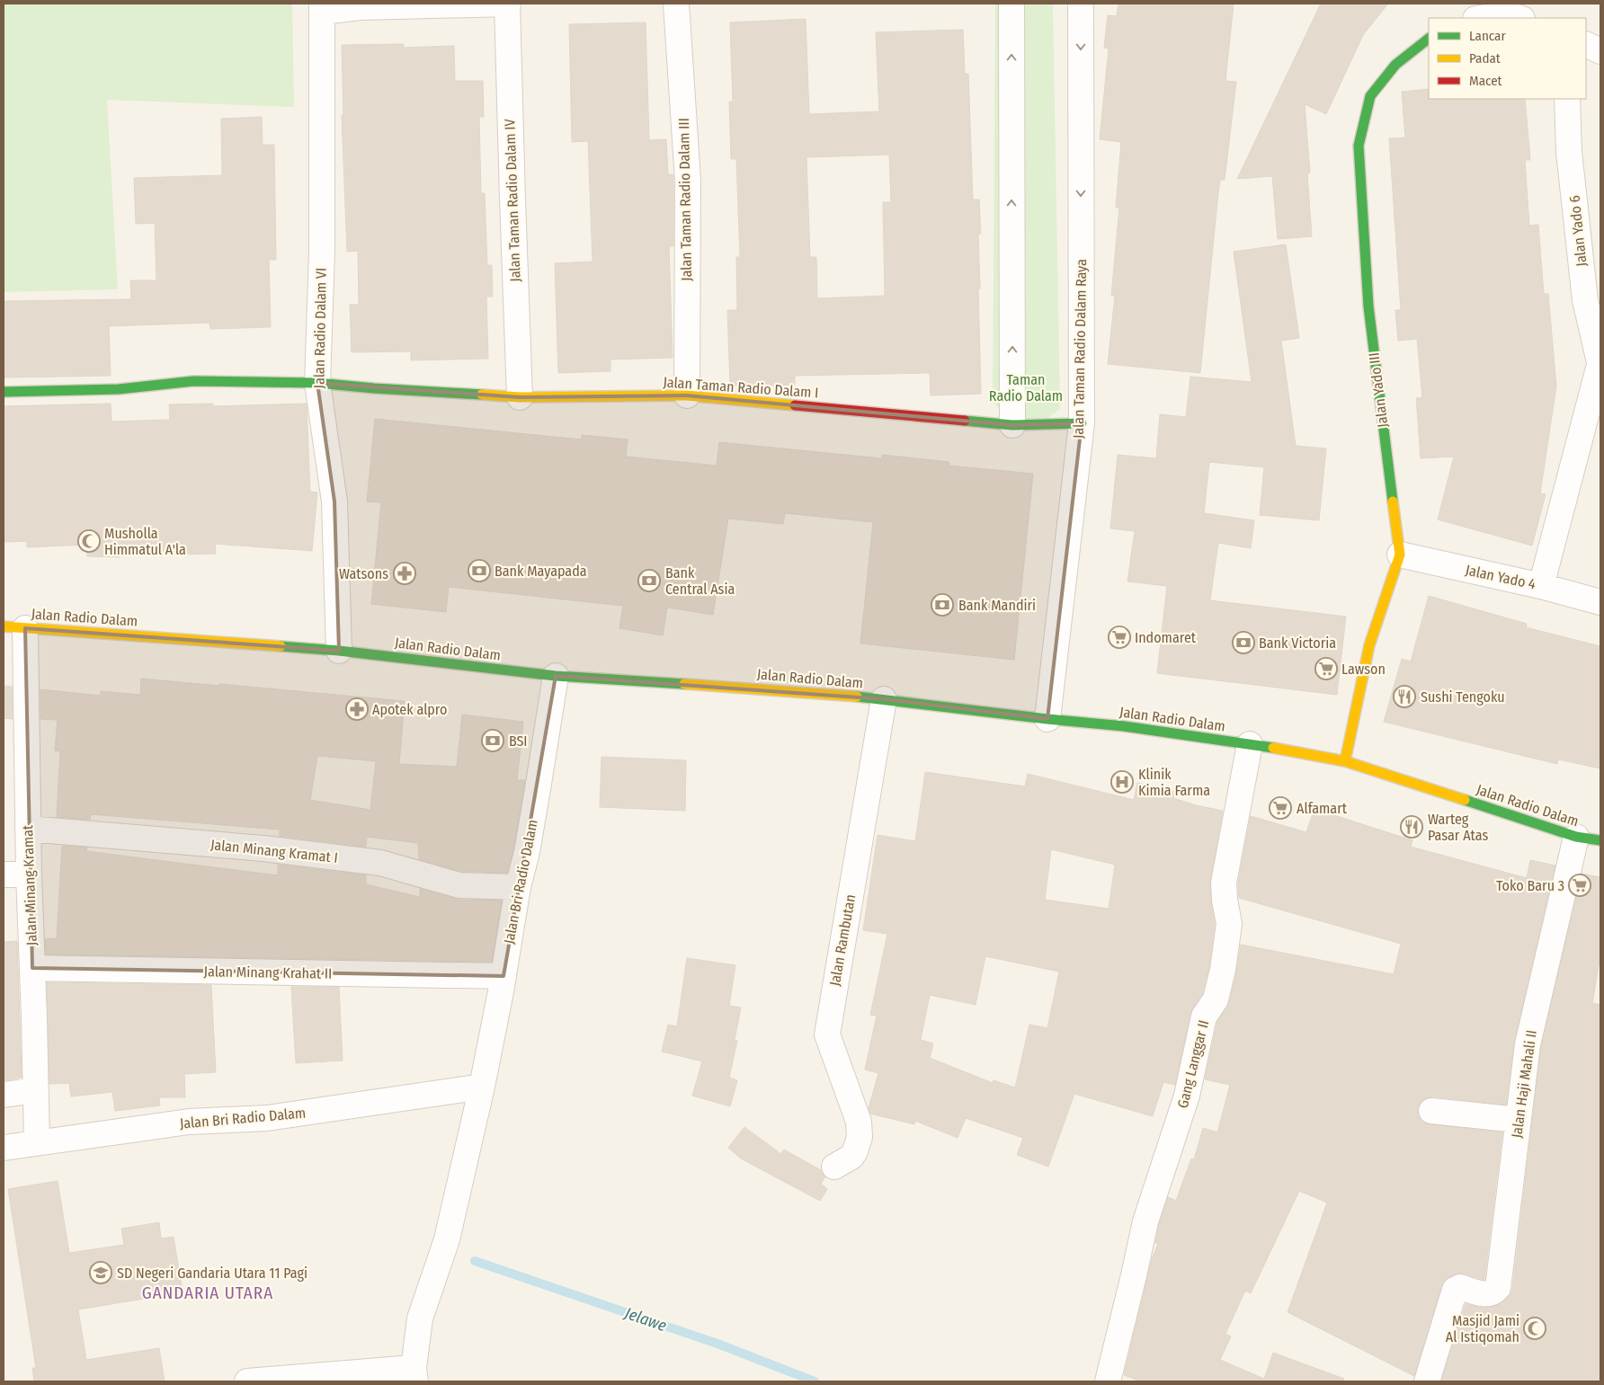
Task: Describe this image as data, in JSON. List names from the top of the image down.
{
  "streets": {
    "street": [
      "Jalan Taman Radio Dalam III",
      "Jalan Taman Radio Dalam IV",
      "Jalan Yado 6",
      "Jalan Radio Dalam VI",
      "Jalan Taman Radio Dalam Raya",
      "Jalan Taman Radio Dalam I",
      "Jalan Yado III",
      "Jalan Yado 4",
      "Jalan Radio Dalam",
      "Jalan Minang Kramat I",
      "Jalan Bri Radio Dalam",
      "Jalan Minang Kramat",
      "Jalan Rambutan",
      "Jalan Minang Krahat II",
      "Gang Langgar II",
      "Jalan Haji Mahali II"
    ]
  },
  "crossings": [
    ["Jalan Taman Radio Dalam III", "Jalan Taman Radio Dalam I"],
    ["Jalan Taman Radio Dalam IV", "Jalan Taman Radio Dalam I"],
    ["Jalan Yado 6", "Jalan Yado 4"],
    ["Jalan Radio Dalam VI", "Jalan Taman Radio Dalam I"],
    ["Jalan Radio Dalam VI", "Jalan Radio Dalam"],
    ["Jalan Taman Radio Dalam Raya", "Jalan Taman Radio Dalam I"],
    ["Jalan Taman Radio Dalam Raya", "Jalan Radio Dalam"],
    ["Jalan Yado III", "Jalan Yado 4"],
    ["Jalan Yado III", "Jalan Radio Dalam"],
    ["Jalan Radio Dalam", "Jalan Bri Radio Dalam"],
    ["Jalan Radio Dalam", "Jalan Minang Kramat"],
    ["Jalan Radio Dalam", "Jalan Rambutan"],
    ["Jalan Radio Dalam", "Gang Langgar II"],
    ["Jalan Radio Dalam", "Jalan Haji Mahali II"],
    ["Jalan Minang Kramat I", "Jalan Bri Radio Dalam"],
    ["Jalan Minang Kramat I", "Jalan Minang Kramat"],
    ["Jalan Bri Radio Dalam", "Jalan Minang Kramat"],
    ["Jalan Bri Radio Dalam", "Jalan Minang Krahat II"],
    ["Jalan Minang Kramat", "Jalan Minang Krahat II"]
  ],
  "districts": ["GANDARIA UTARA"],
  "water": ["Jelawe"],
  "parks": ["Taman Radio Dalam"],
  "places": {
    "mosque": ["Musholla Himmatul A'la", "Masjid Jami Al Istiqomah"],
    "bank": [
      "Bank Mayapada",
      "Bank Central Asia",
      "Bank Mandiri",
      "Bank Victoria",
      "BSI"
    ],
    "pharmacy": ["Watsons", "Apotek alpro"],
    "supermarket": [
      "Indomaret",
      "Lawson",
      "Alfamart",
      "Toko Baru 3"
    ],
    "restaurant": ["Sushi Tengoku", "Warteg Pasar Atas"],
    "hospital": ["Klinik Kimia Farma"],
    "school or university": ["SD Negeri Gandaria Utara 11 Pagi"]
  },
  "legend": ["Lancar", "Padat", "Macet"]
}
